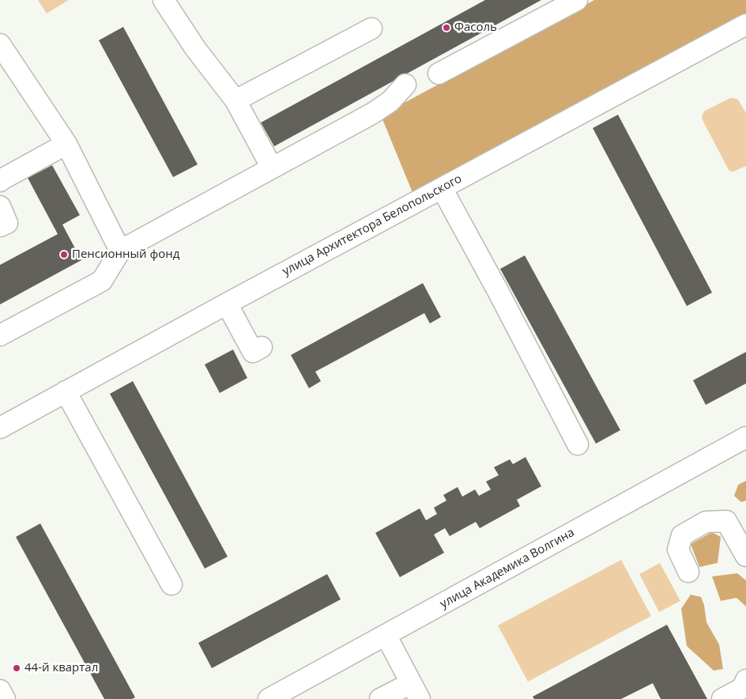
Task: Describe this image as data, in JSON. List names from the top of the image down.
{
  "streets": {
    "street": ["улица Архитектора Белопольского", "улица Академика Волгина"]
  },
  "places": ["Фасоль", "Пенсионный фонд", "44-й квартал"]
}
